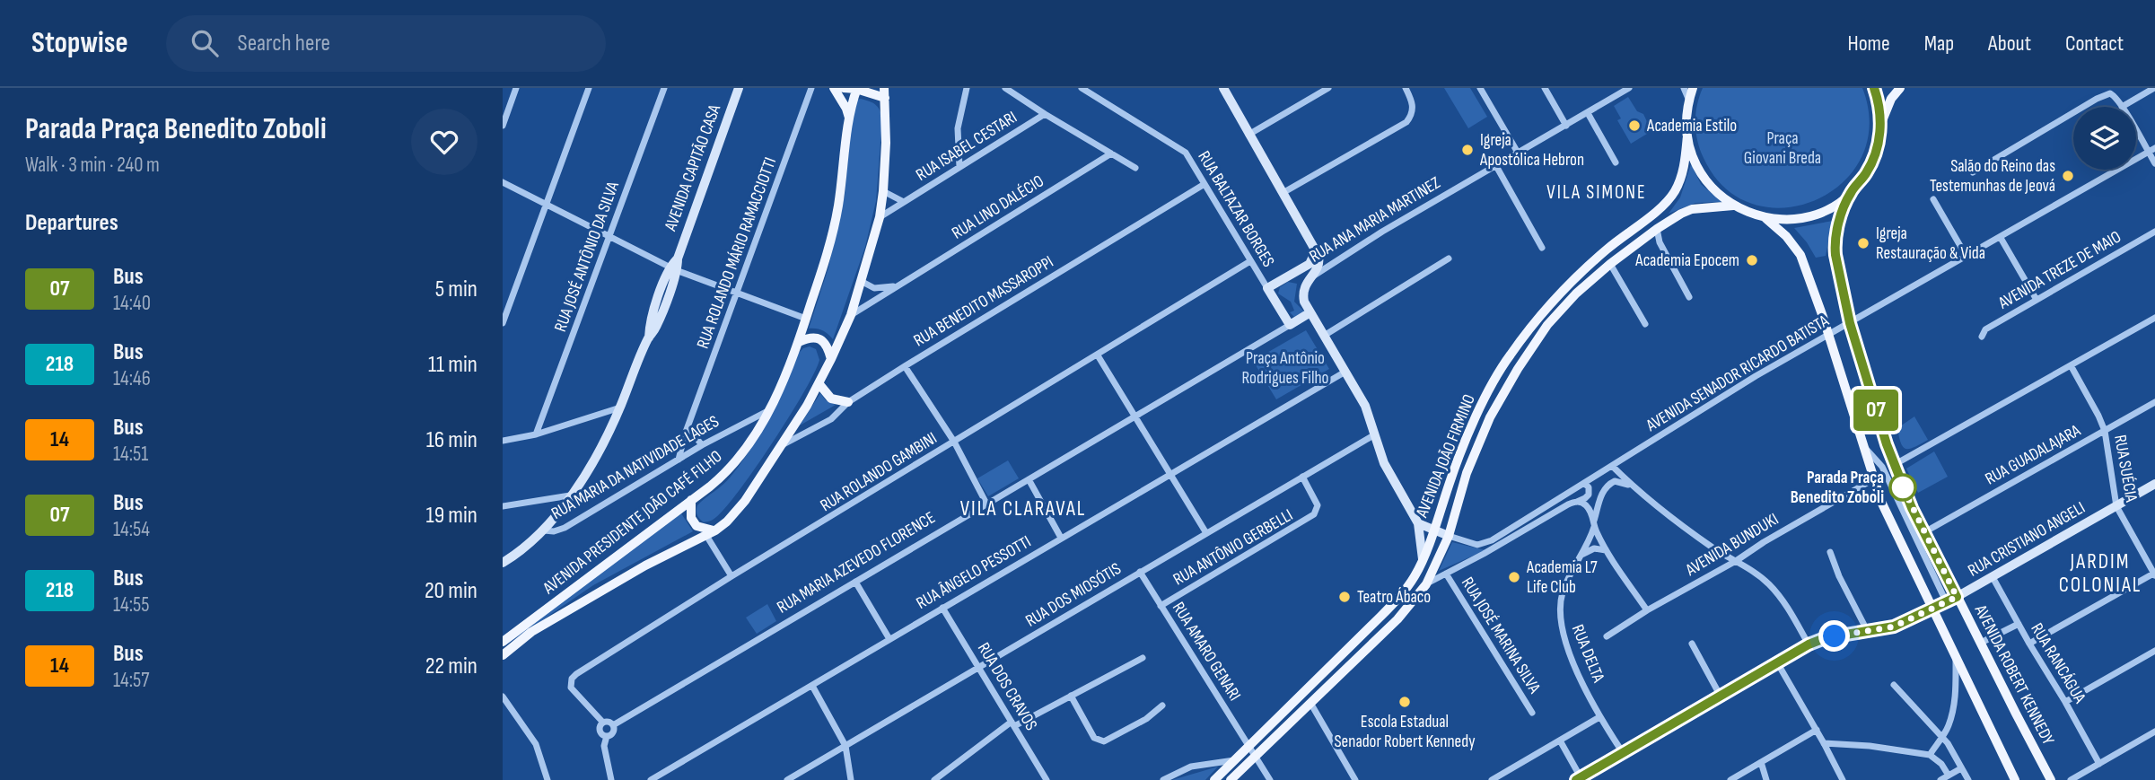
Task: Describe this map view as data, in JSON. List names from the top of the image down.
{
  "streets": {
    "main road": ["AVENIDA JOÃO FIRMINO", "AVENIDA PRESIDENTE JOÃO CAFÉ FILHO", "AVENIDA ROBERT KENNEDY"],
    "street": [
      "RUA ISABEL CESTARI",
      "AVENIDA CAPITÃO CASA",
      "RUA LINO DALÉCIO",
      "RUA BALTAZAR BORGES",
      "RUA ANA MARIA MARTINEZ",
      "RUA ROLANDO MÁRIO RAMACCIOTTI",
      "RUA JOSÉ ANTÔNIO DA SILVA",
      "AVENIDA TREZE DE MAIO",
      "RUA BENEDITO MASSAROPPI",
      "AVENIDA SENADOR RICARDO BATISTA",
      "RUA GUADALAJARA",
      "RUA MARIA DA NATIVIDADE LAGES",
      "RUA SUÉCIA",
      "RUA ROLANDO GAMBINI",
      "RUA CRISTIANO ANGELI",
      "AVENIDA BUNDUKI",
      "RUA ANTÔNIO GERBELLI",
      "RUA MARIA AZEVEDO FLORENCE",
      "RUA ÂNGELO PESSOTTI",
      "RUA DOS MIOSÓTIS",
      "RUA JOSÉ MARINA SILVA",
      "RUA AMARO GENARI",
      "RUA DELTA",
      "RUA RANCÁGUA",
      "RUA DOS CRAVOS"
    ]
  },
  "crossings": [
    ["RUA ISABEL CESTARI", "AVENIDA PRESIDENTE JOÃO CAFÉ FILHO"],
    ["AVENIDA CAPITÃO CASA", "RUA MARIA DA NATIVIDADE LAGES"],
    ["RUA LINO DALÉCIO", "AVENIDA PRESIDENTE JOÃO CAFÉ FILHO"],
    ["RUA BALTAZAR BORGES", "RUA BENEDITO MASSAROPPI"],
    ["RUA BALTAZAR BORGES", "RUA ROLANDO GAMBINI"],
    ["RUA ANA MARIA MARTINEZ", "AVENIDA JOÃO FIRMINO"],
    ["RUA ANA MARIA MARTINEZ", "RUA MARIA AZEVEDO FLORENCE"],
    ["RUA ANA MARIA MARTINEZ", "RUA ÂNGELO PESSOTTI"],
    ["RUA ANA MARIA MARTINEZ", "RUA DOS MIOSÓTIS"],
    ["RUA ROLANDO MÁRIO RAMACCIOTTI", "RUA MARIA DA NATIVIDADE LAGES"],
    ["RUA BENEDITO MASSAROPPI", "AVENIDA PRESIDENTE JOÃO CAFÉ FILHO"],
    ["AVENIDA SENADOR RICARDO BATISTA", "AVENIDA JOÃO FIRMINO"],
    ["AVENIDA SENADOR RICARDO BATISTA", "AVENIDA ROBERT KENNEDY"],
    ["RUA GUADALAJARA", "RUA SUÉCIA"],
    ["RUA GUADALAJARA", "AVENIDA ROBERT KENNEDY"],
    ["AVENIDA JOÃO FIRMINO", "RUA AMARO GENARI"],
    ["RUA MARIA DA NATIVIDADE LAGES", "AVENIDA PRESIDENTE JOÃO CAFÉ FILHO"],
    ["RUA SUÉCIA", "RUA CRISTIANO ANGELI"],
    ["RUA ROLANDO GAMBINI", "RUA MARIA AZEVEDO FLORENCE"],
    ["RUA CRISTIANO ANGELI", "RUA DELTA"],
    ["RUA CRISTIANO ANGELI", "RUA RANCÁGUA"],
    ["RUA CRISTIANO ANGELI", "AVENIDA ROBERT KENNEDY"],
    ["AVENIDA BUNDUKI", "AVENIDA ROBERT KENNEDY"],
    ["RUA ANTÔNIO GERBELLI", "RUA DOS MIOSÓTIS"],
    ["RUA ANTÔNIO GERBELLI", "RUA AMARO GENARI"],
    ["RUA ÂNGELO PESSOTTI", "RUA DOS CRAVOS"],
    ["RUA DOS MIOSÓTIS", "RUA AMARO GENARI"],
    ["RUA DOS MIOSÓTIS", "RUA DOS CRAVOS"]
  ],
  "districts": ["VILA SIMONE", "VILA CLARAVAL", "JARDIM COLONIAL"],
  "parks": ["Praça Giovani Breda", "Praça Antônio Rodrigues Filho"],
  "places": [
    "Academia Estilo",
    "Igreja Apostólica Hebron",
    "Salão do Reino das Testemunhas de Jeová",
    "Igreja Restauração & Vida",
    "Academia Epocem",
    "Parada Praça Benedito Zoboli",
    "Academia L7 Life Club",
    "Teatro Ábaco",
    "Escola Estadual Senador Robert Kennedy"
  ],
  "lines": ["bus line 07"],
  "page": {
    "header": "Stopwise",
    "search": "Search here",
    "nav": [
      "Home",
      "Map",
      "About",
      "Contact"
    ],
    "heading": [
      ["Parada Praça Benedito Zoboli", "Walk · 3 min · 240 m"],
      "Departures"
    ],
    "on_map": "07",
    "list": [
      {
        "mark": "07",
        "name": "Bus",
        "note": "14:40",
        "value": "5 min"
      },
      {
        "mark": "218",
        "name": "Bus",
        "note": "14:46",
        "value": "11 min"
      },
      {
        "mark": "14",
        "name": "Bus",
        "note": "14:51",
        "value": "16 min"
      },
      {
        "mark": "07",
        "name": "Bus",
        "note": "14:54",
        "value": "19 min"
      },
      {
        "mark": "218",
        "name": "Bus",
        "note": "14:55",
        "value": "20 min"
      },
      {
        "mark": "14",
        "name": "Bus",
        "note": "14:57",
        "value": "22 min"
      }
    ]
  }
}
